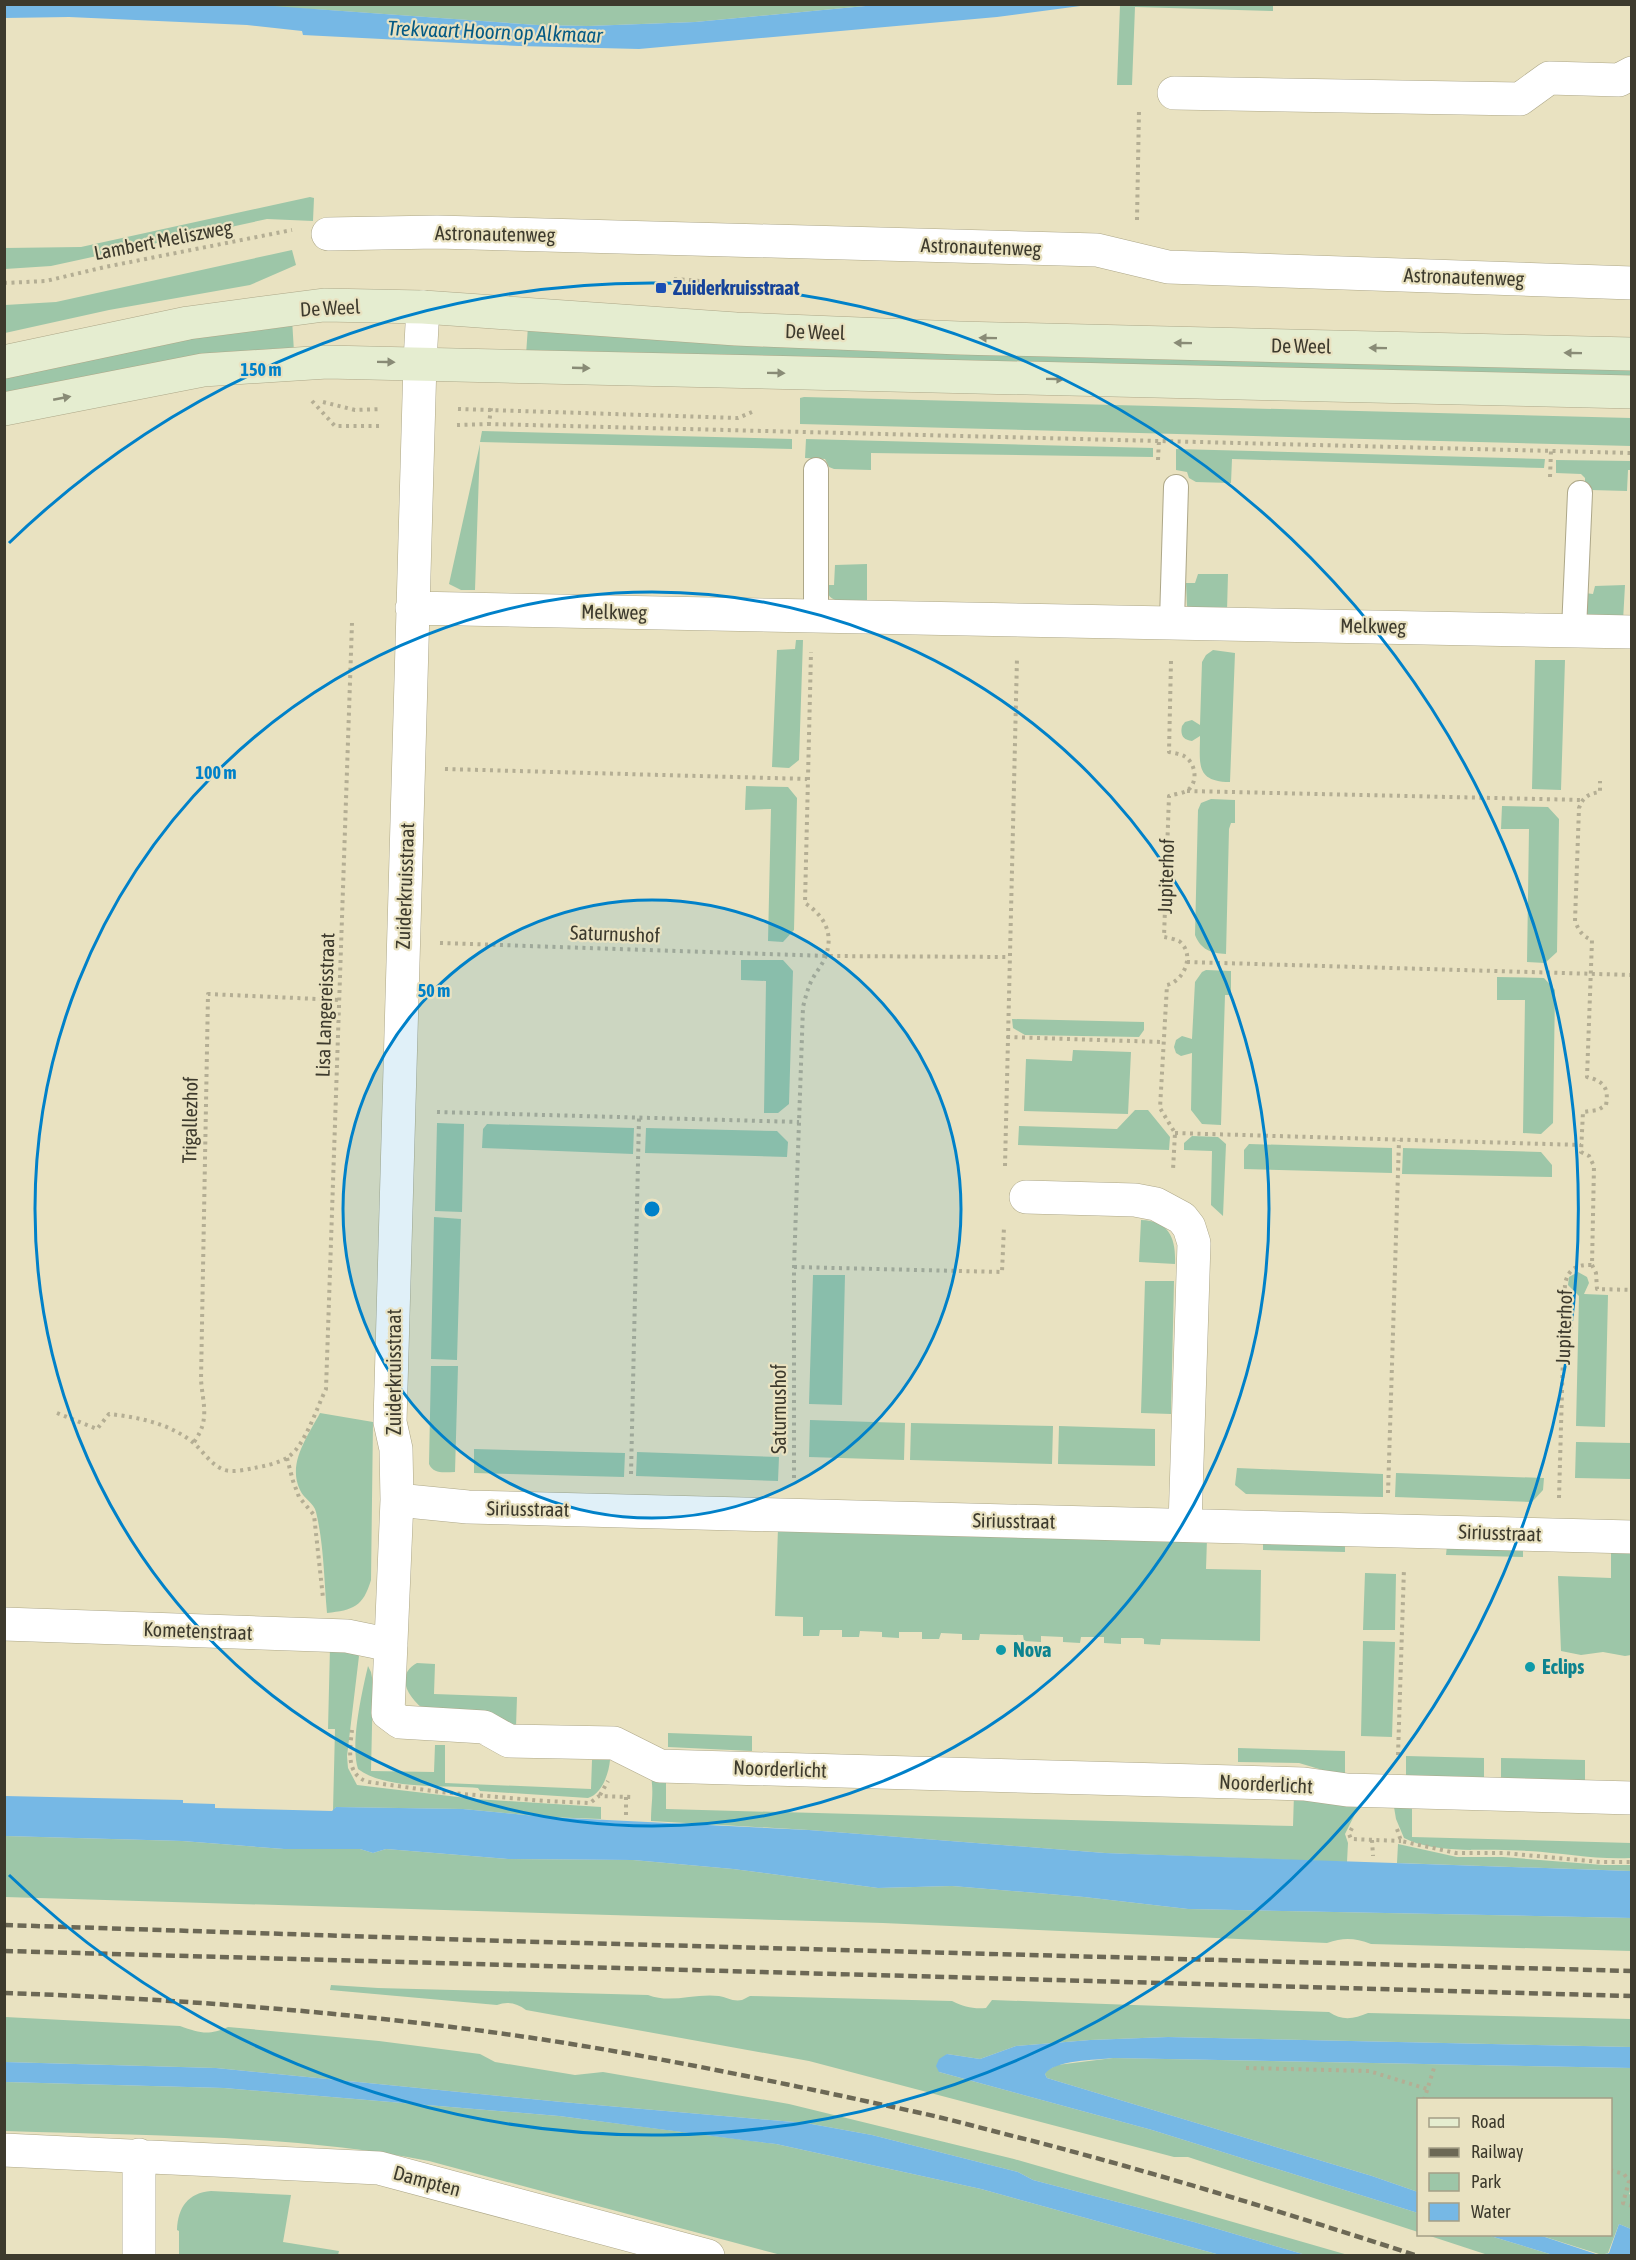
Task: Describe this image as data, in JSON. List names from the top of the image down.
{
  "streets": {
    "street": [
      "Astronautenweg",
      "De Weel",
      "Melkweg",
      "Zuiderkruisstraat",
      "Siriusstraat",
      "Kometenstraat",
      "Noorderlicht",
      "Dampten"
    ],
    "path": [
      "Lambert Meliszweg",
      "Jupiterhof",
      "Saturnushof",
      "Lisa Langereisstraat",
      "Trigallezhof"
    ]
  },
  "crossings": [
    ["Astronautenweg", "Lambert Meliszweg"],
    ["De Weel", "Zuiderkruisstraat"],
    ["Melkweg", "Zuiderkruisstraat"],
    ["Melkweg", "Saturnushof"],
    ["Jupiterhof", "Siriusstraat"],
    ["Zuiderkruisstraat", "Saturnushof"],
    ["Zuiderkruisstraat", "Siriusstraat"],
    ["Zuiderkruisstraat", "Noorderlicht"],
    ["Saturnushof", "Siriusstraat"],
    ["Lisa Langereisstraat", "Trigallezhof"],
    ["Siriusstraat", "Noorderlicht"],
    ["Kometenstraat", "Noorderlicht"]
  ],
  "water": ["Trekvaart Hoorn op Alkmaar"],
  "places": {
    "transit": ["Zuiderkruisstraat"],
    "other": ["Nova", "Eclips"]
  },
  "legend": [
    "Road",
    "Railway",
    "Park",
    "Water"
  ],
  "rings": ["150 m", "100 m", "50 m"]
}
